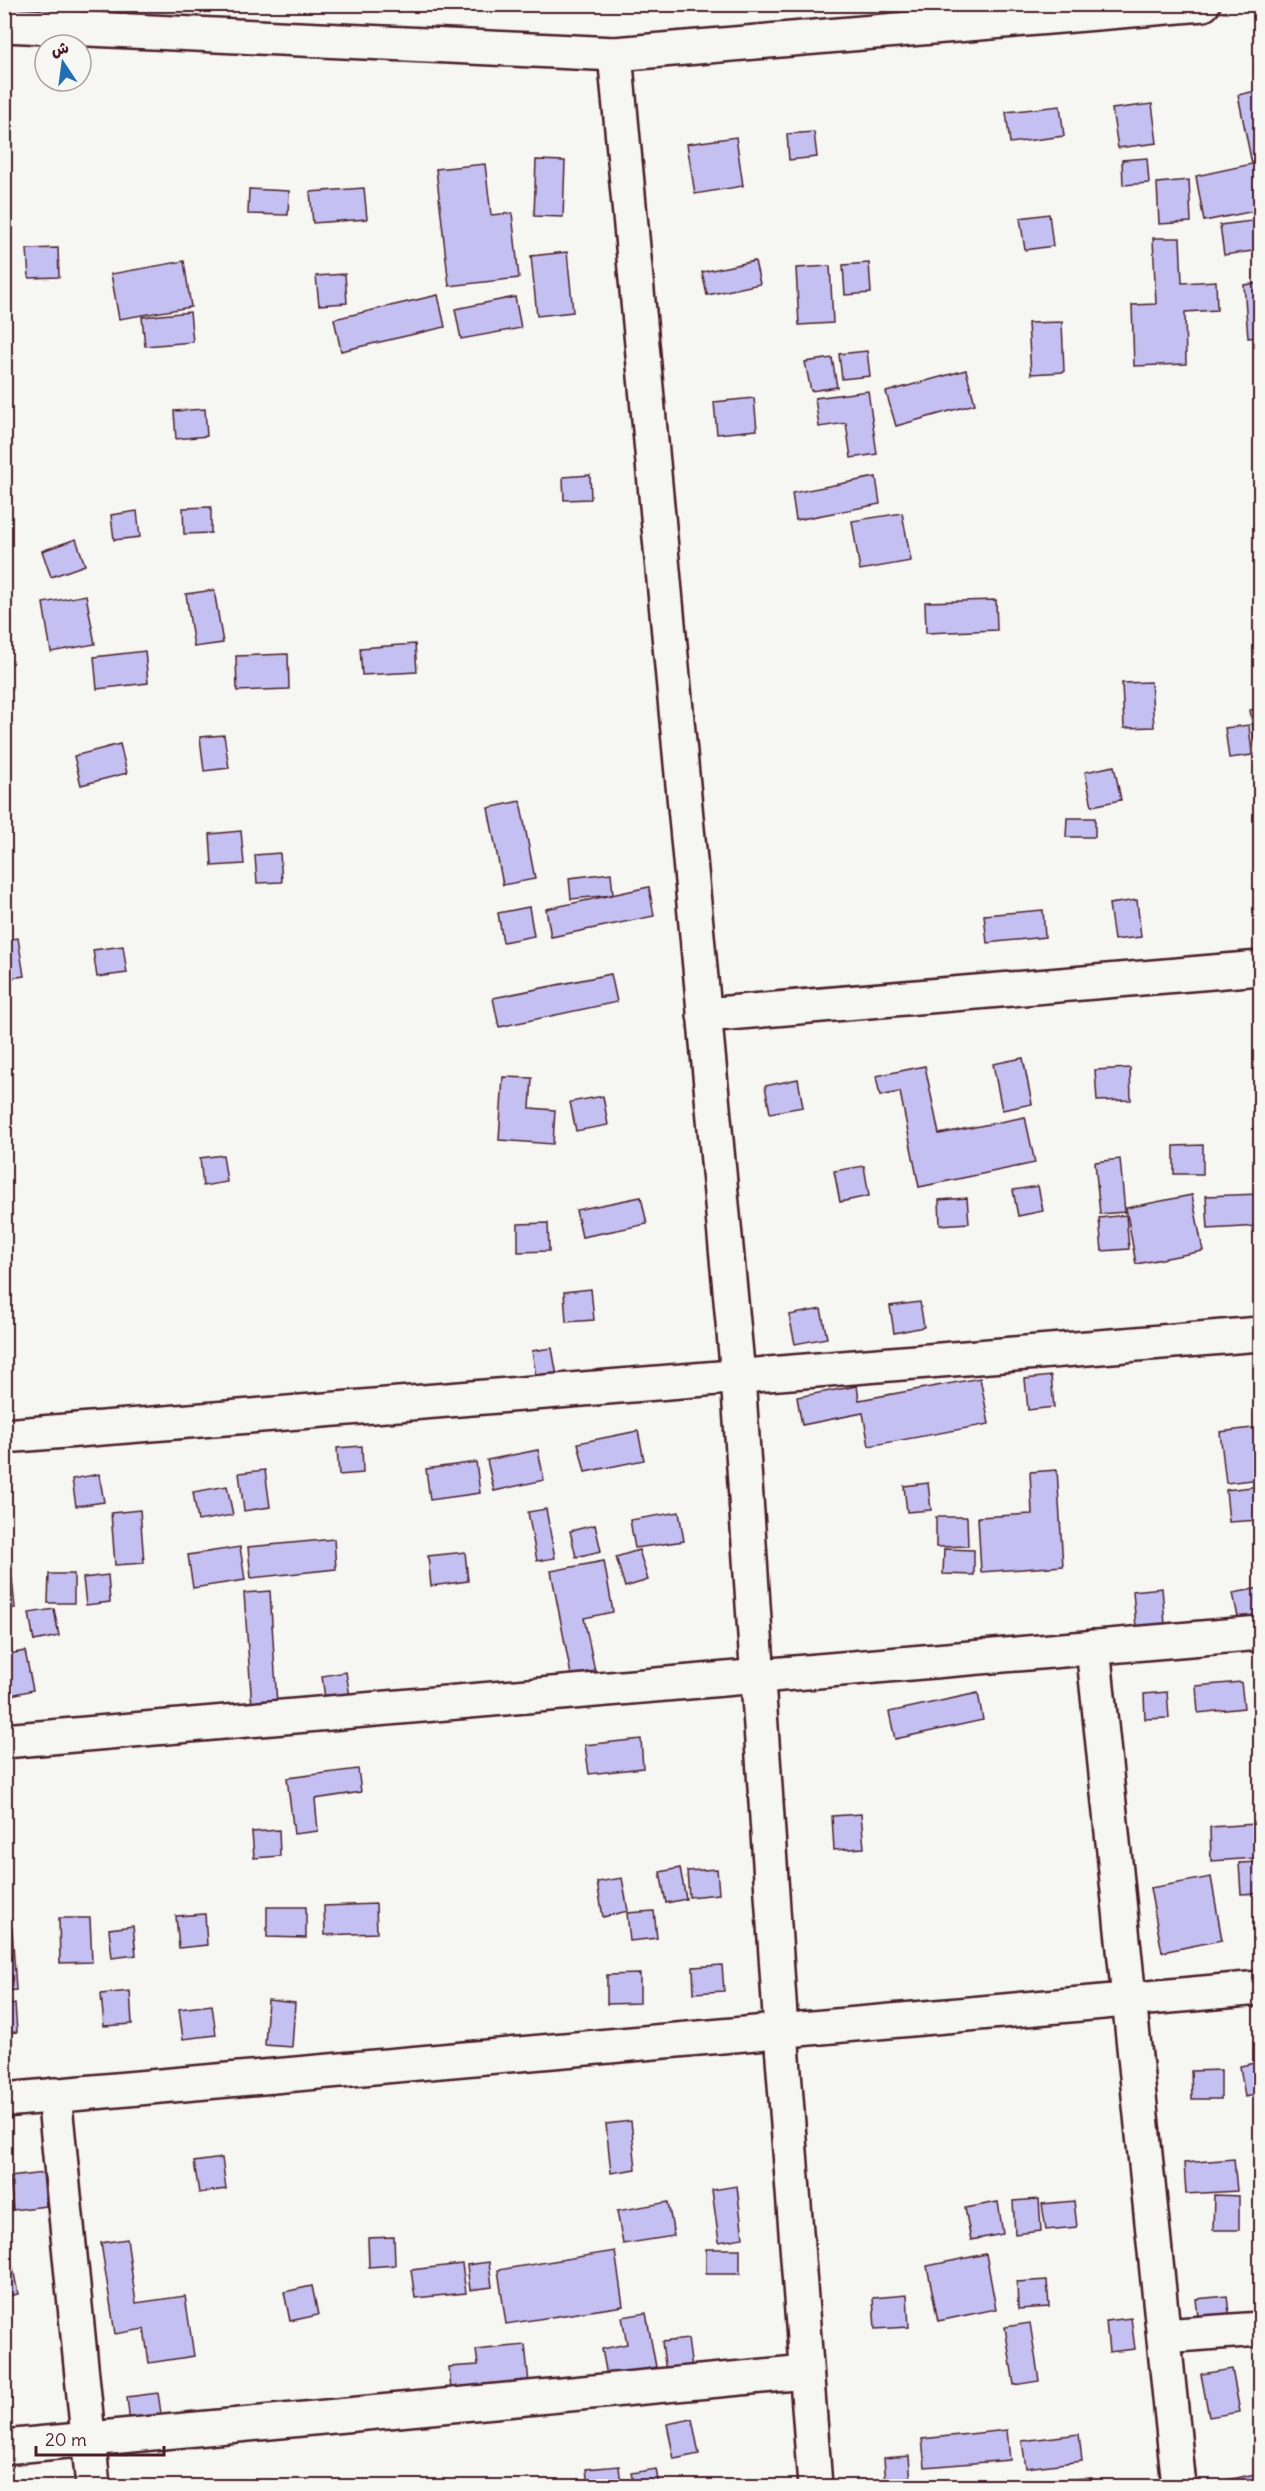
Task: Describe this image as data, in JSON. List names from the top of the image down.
{
  "scale_bar": "20 m",
  "north": "top"
}
